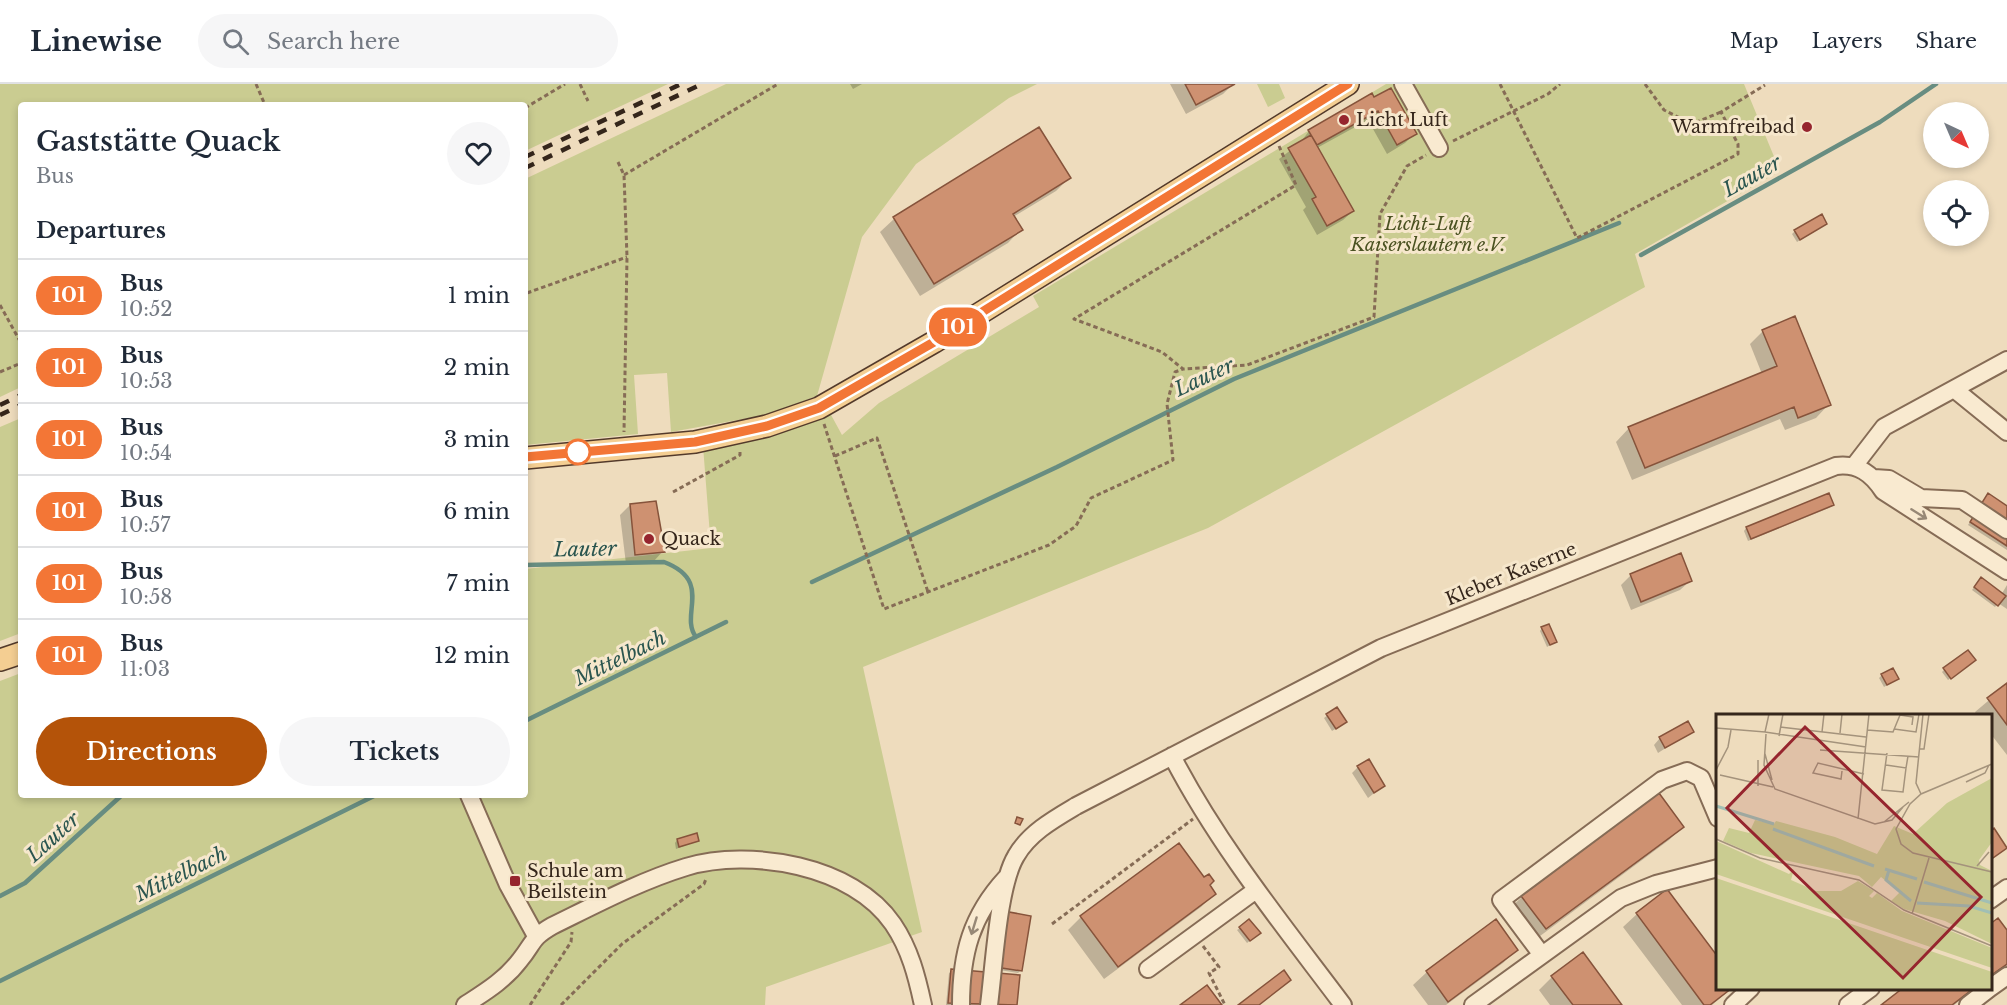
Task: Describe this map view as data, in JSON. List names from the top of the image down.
{
  "streets": {
    "street": ["Kleber Kaserne"]
  },
  "water": ["Lauter", "Mittelbach"],
  "parks": ["Licht-Luft Kaiserslautern e.V."],
  "places": {
    "other": ["Licht Luft", "Warmfreibad", "Quack"],
    "transit": ["Schule am Beilstein"]
  },
  "lines": ["bus line 101"],
  "north": "bottom right",
  "page": {
    "header": "Linewise",
    "search": "Search here",
    "nav": ["Map", "Layers", "Share"],
    "on_map": "101",
    "heading": [
      ["Gaststätte Quack", "Bus"],
      "Departures"
    ],
    "list": [
      {
        "mark": "101",
        "name": "Bus",
        "note": "10:52",
        "value": "1 min"
      },
      {
        "mark": "101",
        "name": "Bus",
        "note": "10:53",
        "value": "2 min"
      },
      {
        "mark": "101",
        "name": "Bus",
        "note": "10:54",
        "value": "3 min"
      },
      {
        "mark": "101",
        "name": "Bus",
        "note": "10:57",
        "value": "6 min"
      },
      {
        "mark": "101",
        "name": "Bus",
        "note": "10:58",
        "value": "7 min"
      },
      {
        "mark": "101",
        "name": "Bus",
        "note": "11:03",
        "value": "12 min"
      }
    ],
    "buttons": ["Directions", "Tickets"]
  }
}
